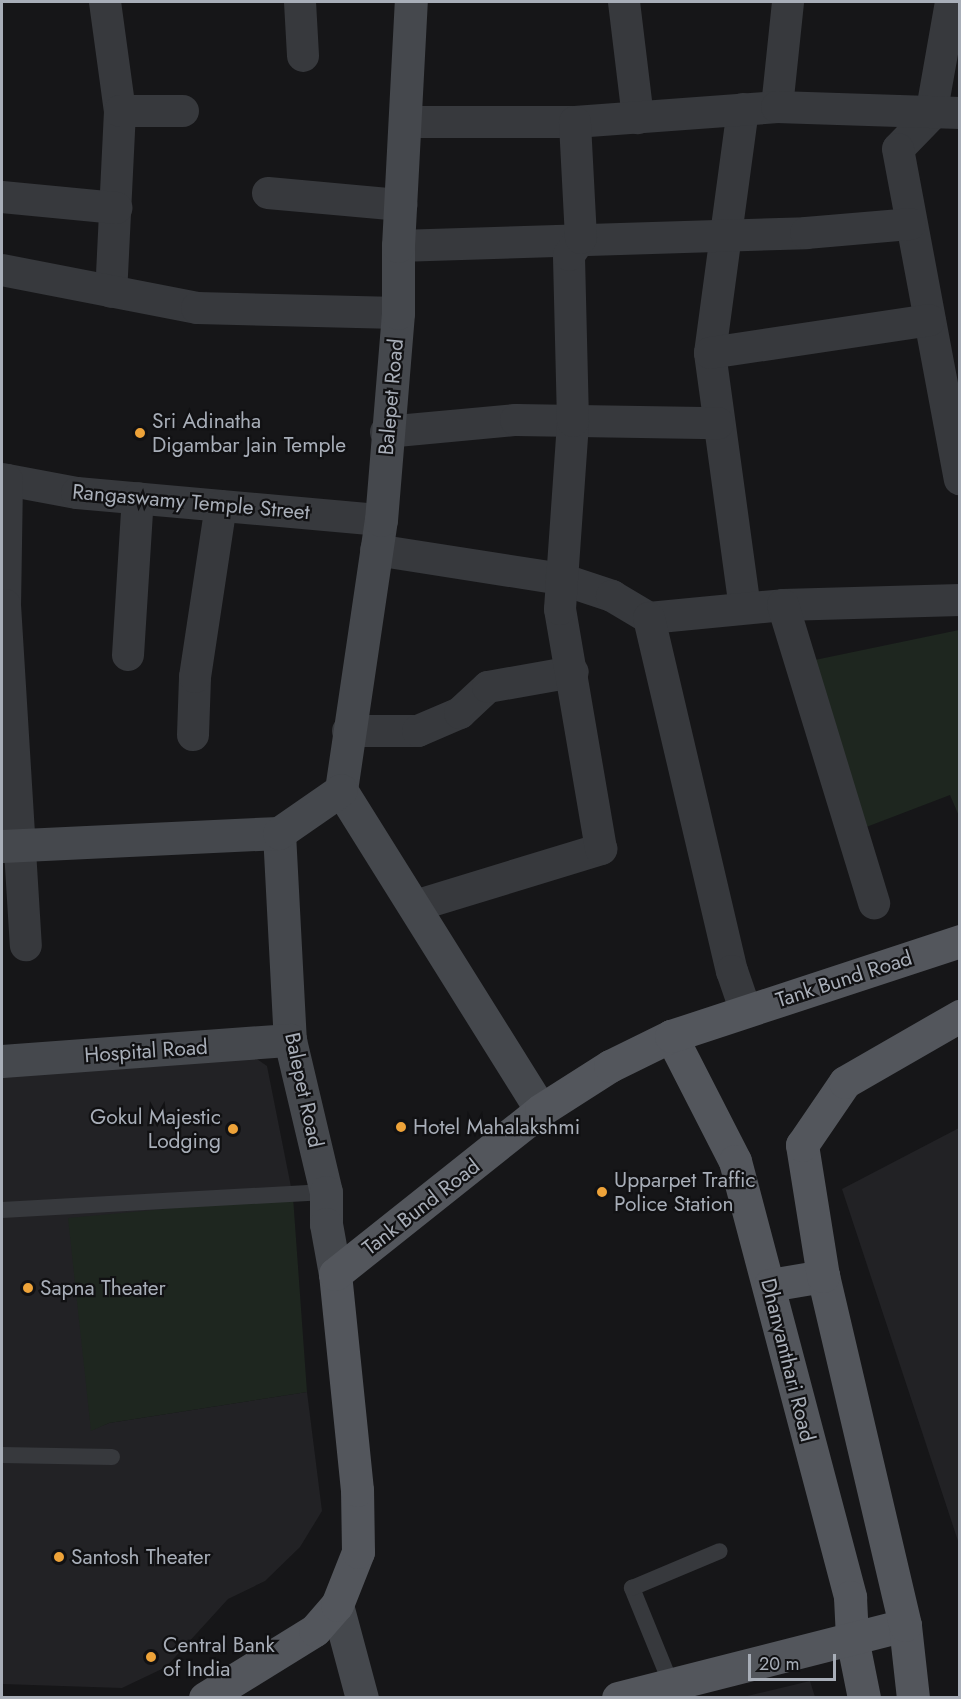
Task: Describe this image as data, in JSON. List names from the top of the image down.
{
  "streets": {
    "main road": ["Tank Bund Road", "Dhanvanthari Road"],
    "street": ["Balepet Road", "Rangaswamy Temple Street", "Hospital Road"]
  },
  "crossings": [
    ["Balepet Road", "Rangaswamy Temple Street"],
    ["Balepet Road", "Tank Bund Road"],
    ["Balepet Road", "Hospital Road"],
    ["Tank Bund Road", "Dhanvanthari Road"]
  ],
  "places": [
    "Sri Adinatha Digambar Jain Temple",
    "Hotel Mahalakshmi",
    "Gokul Majestic Lodging",
    "Upparpet Traffic Police Station",
    "Sapna Theater",
    "Santosh Theater",
    "Central Bank of India"
  ],
  "scale_bar": "20 m"
}
